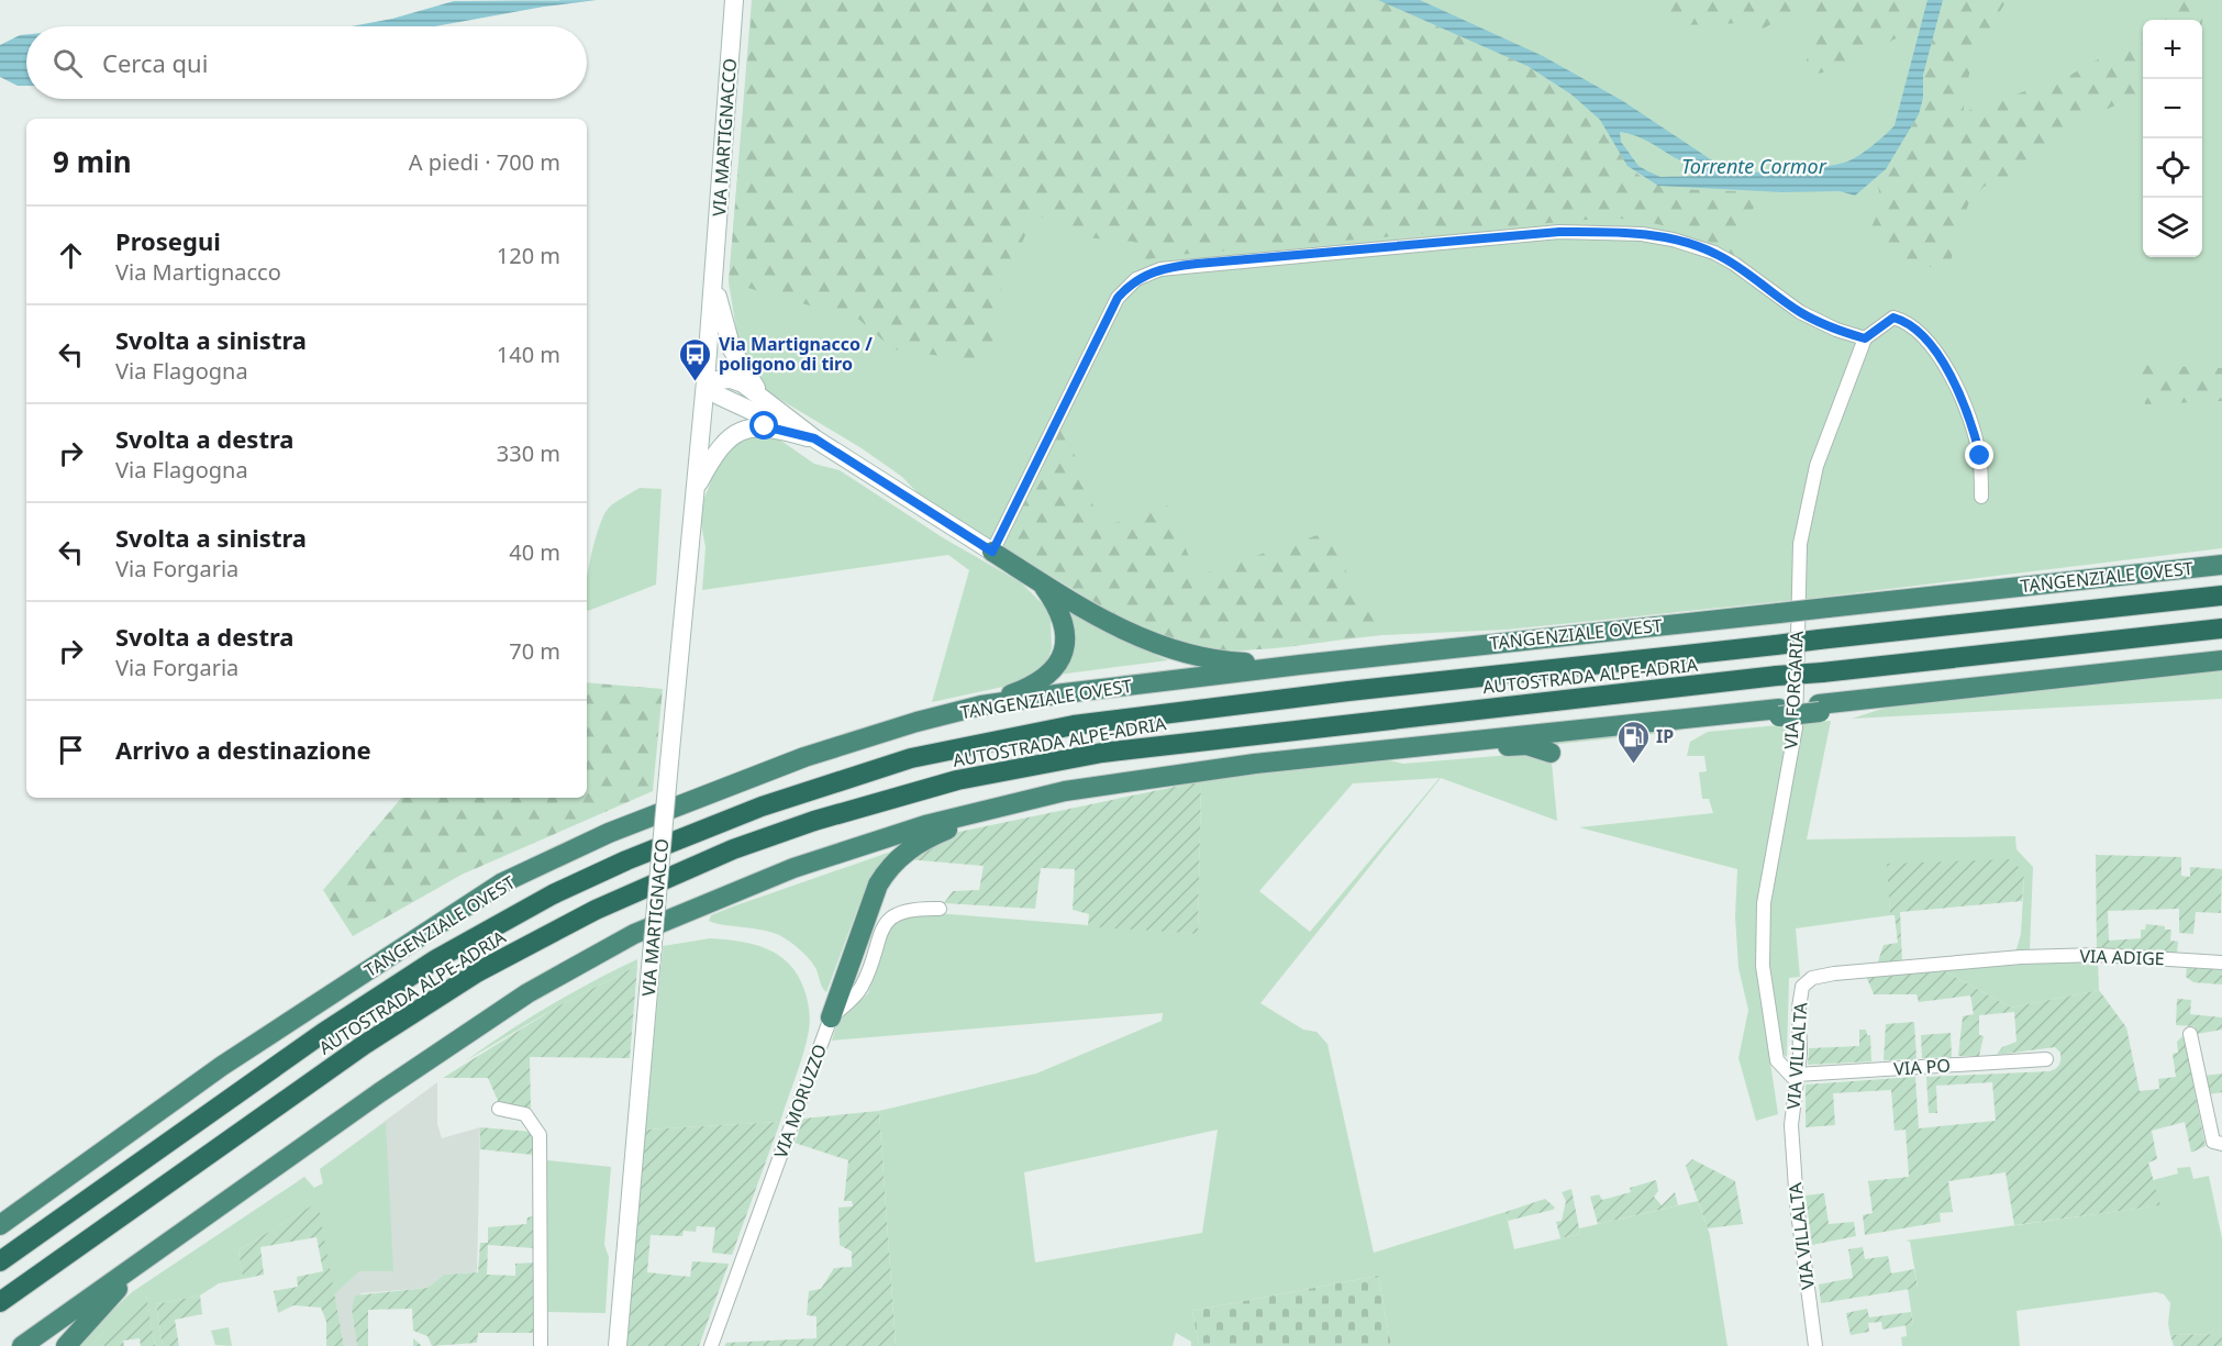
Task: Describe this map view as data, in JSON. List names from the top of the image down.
{
  "streets": {
    "highway": ["TANGENZIALE OVEST", "AUTOSTRADA ALPE-ADRIA"],
    "main road": ["VIA MARTIGNACCO"],
    "street": [
      "VIA FORGARIA",
      "VIA ADIGE",
      "VIA VILLALTA",
      "VIA PO",
      "VIA MORUZZO"
    ]
  },
  "crossings": [
    ["VIA FORGARIA", "VIA VILLALTA"],
    ["VIA FORGARIA", "VIA PO"],
    ["VIA ADIGE", "VIA VILLALTA"],
    ["VIA VILLALTA", "VIA PO"]
  ],
  "water": ["Torrente Cormor"],
  "places": {
    "bus stop": ["Via Martignacco / poligono di tiro"],
    "fuel station": ["IP"]
  },
  "page": {
    "map_buttons": ["+", "−"],
    "search": "Cerca qui",
    "heading": ["9 min", "A piedi · 700 m"],
    "list": [
      ["Prosegui", "Via Martignacco", "120 m"],
      ["Svolta a sinistra", "Via Flagogna", "140 m"],
      ["Svolta a destra", "Via Flagogna", "330 m"],
      ["Svolta a sinistra", "Via Forgaria", "40 m"],
      ["Svolta a destra", "Via Forgaria", "70 m"],
      "Arrivo a destinazione"
    ]
  }
}
